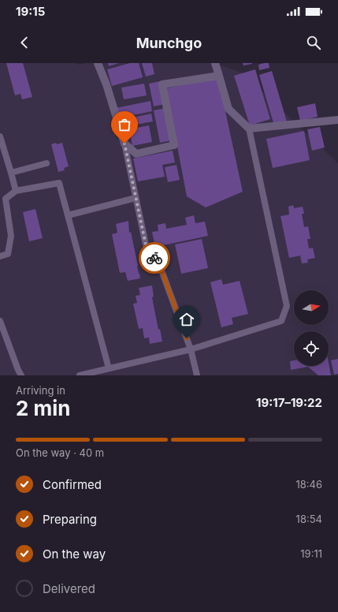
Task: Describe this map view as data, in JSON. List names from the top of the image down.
{
  "north": "right",
  "page": {
    "status": "19:15",
    "header": "Munchgo",
    "heading": ["2 min", "Arriving in", "19:17–19:22"],
    "bar": "On the way · 40 m",
    "list": [
      ["Confirmed", "18:46"],
      ["Preparing", "18:54"],
      ["On the way", "19:11"],
      "Delivered"
    ]
  }
}
